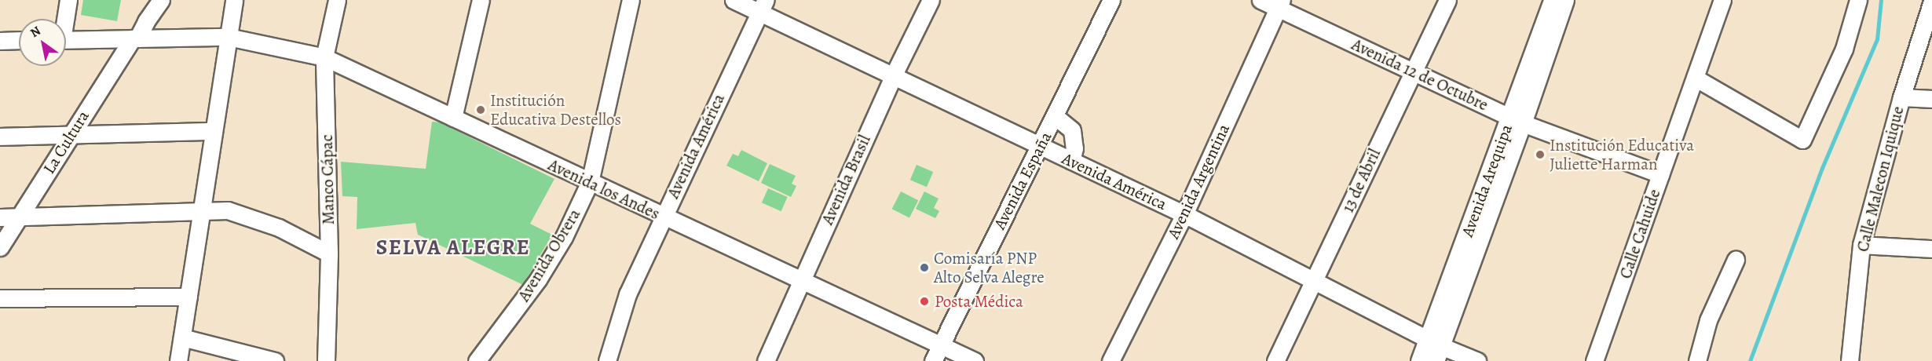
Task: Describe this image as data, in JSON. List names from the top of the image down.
{
  "streets": {
    "street": [
      "Avenida 12 de Octubre",
      "La Cultura",
      "Avenida América",
      "Calle Malecon Iquique",
      "Manco Cápac",
      "Avenida Brasil",
      "Avenida España",
      "13 de Abril",
      "Avenida Arequipa",
      "Avenida Argentina",
      "Avenida los Andes",
      "Calle Cahuide",
      "Avenida Obrera"
    ]
  },
  "crossings": [
    ["Avenida 12 de Octubre", "13 de Abril"],
    ["Avenida 12 de Octubre", "Avenida Arequipa"],
    ["Avenida 12 de Octubre", "Avenida Argentina"],
    ["Avenida 12 de Octubre", "Calle Cahuide"],
    ["La Cultura", "Avenida los Andes"],
    ["Avenida América", "Avenida Brasil"],
    ["Avenida América", "Avenida España"],
    ["Avenida América", "13 de Abril"],
    ["Avenida América", "Avenida Arequipa"],
    ["Avenida América", "Avenida Argentina"],
    ["Avenida América", "Avenida los Andes"],
    ["Manco Cápac", "Avenida los Andes"],
    ["Avenida Brasil", "Avenida los Andes"],
    ["Avenida España", "Avenida los Andes"],
    ["Avenida los Andes", "Avenida Obrera"]
  ],
  "districts": ["SELVA ALEGRE"],
  "places": [
    "Institución Educativa Destellos",
    "Institución Educativa Juliette Harman",
    "Comisaría PNP Alto Selva Alegre",
    "Posta Médica"
  ],
  "north": "top left"
}
